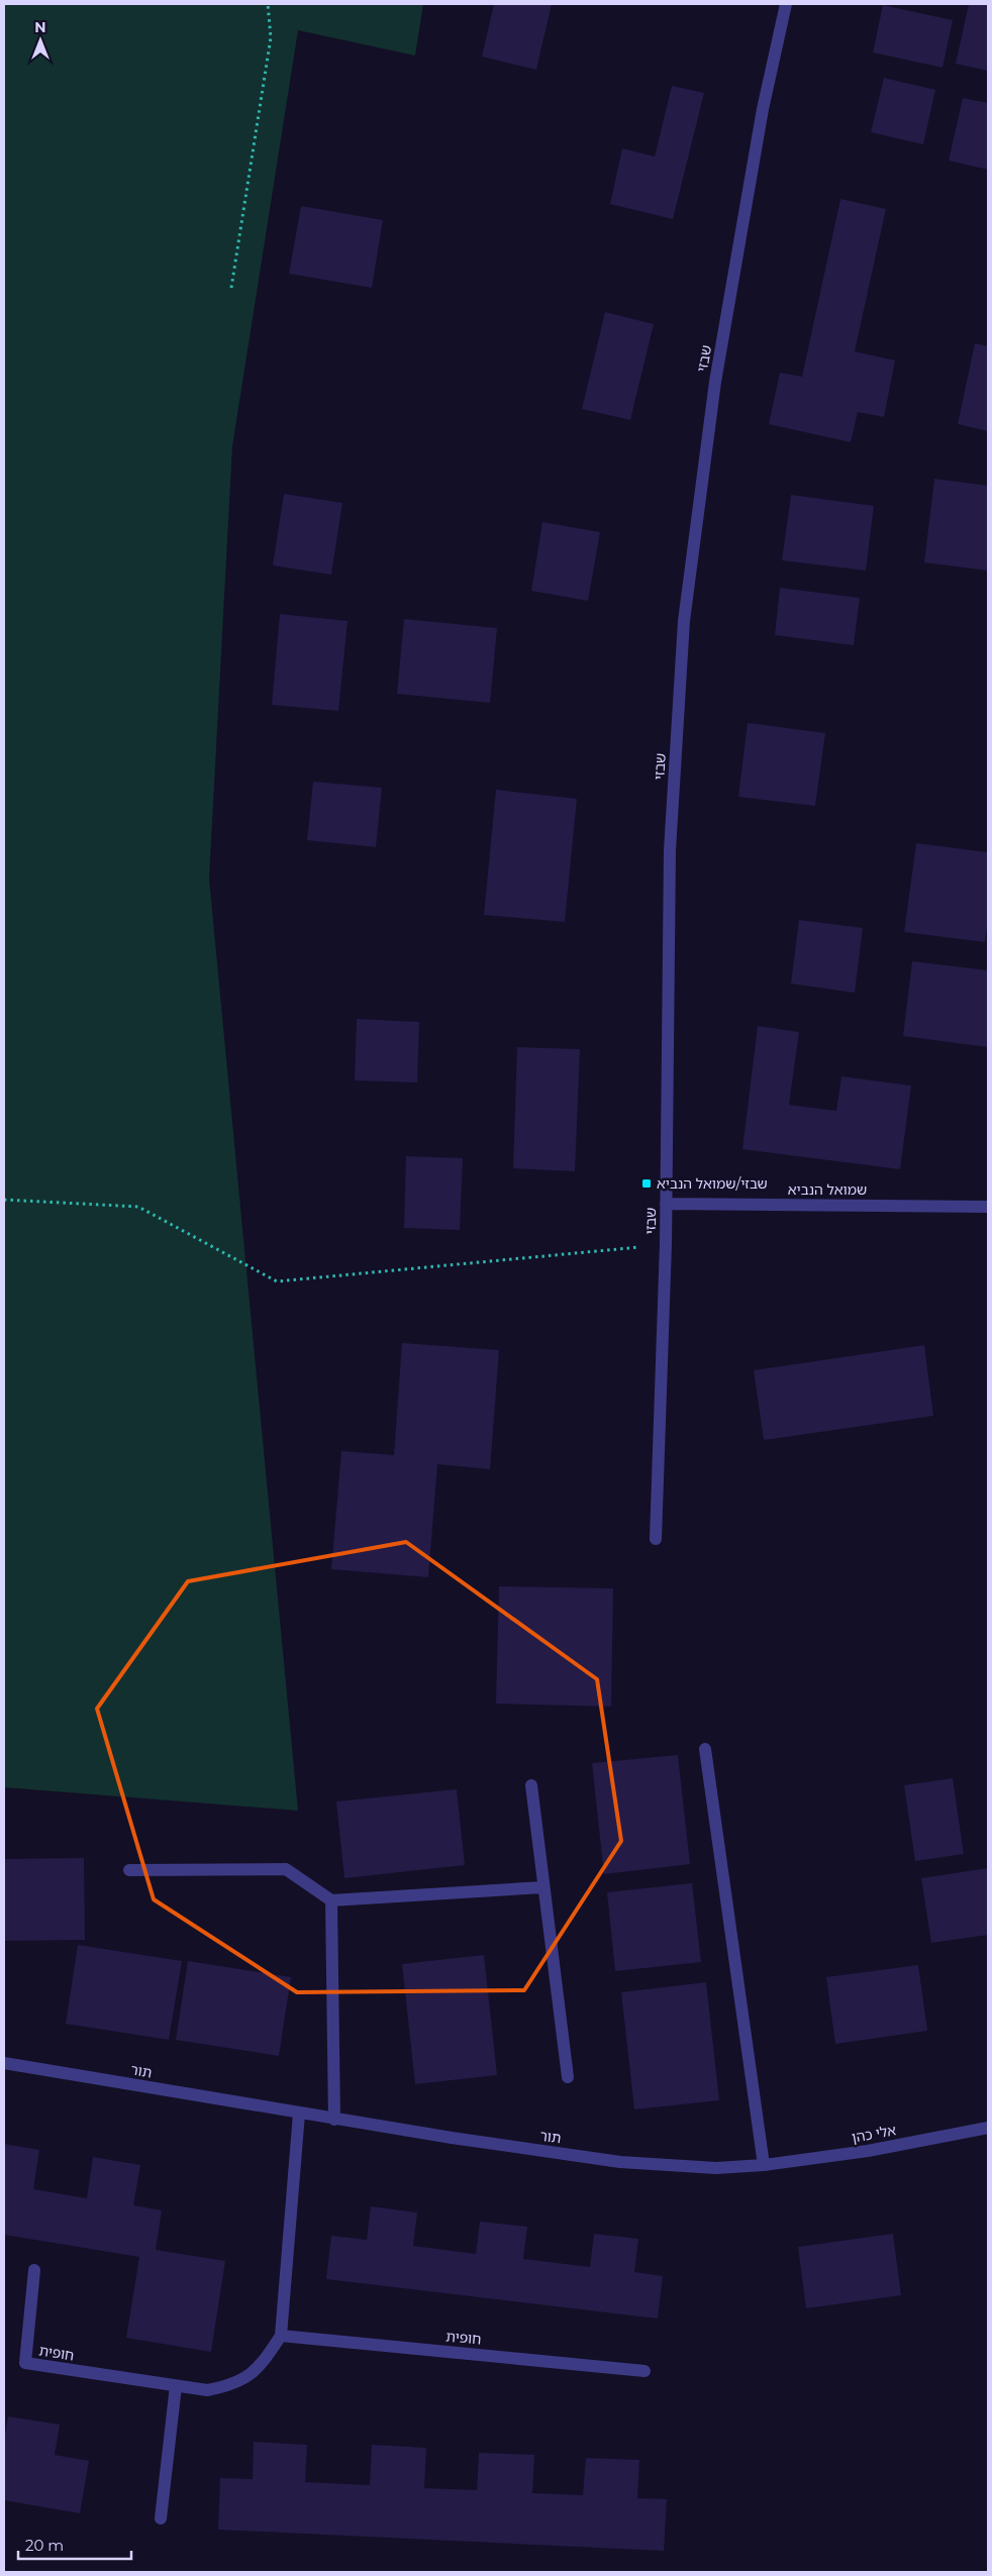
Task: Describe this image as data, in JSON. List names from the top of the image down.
{
  "streets": {
    "street": [
      "שבזי",
      "שמואל הנביא",
      "תור",
      "אלי כהן",
      "חופית"
    ]
  },
  "crossings": [
    ["שבזי", "שמואל הנביא"],
    ["תור", "אלי כהן"],
    ["תור", "חופית"]
  ],
  "places": {
    "transit": ["שבזי/שמואל הנביא"]
  },
  "scale_bar": "20 m",
  "north": "top"
}
